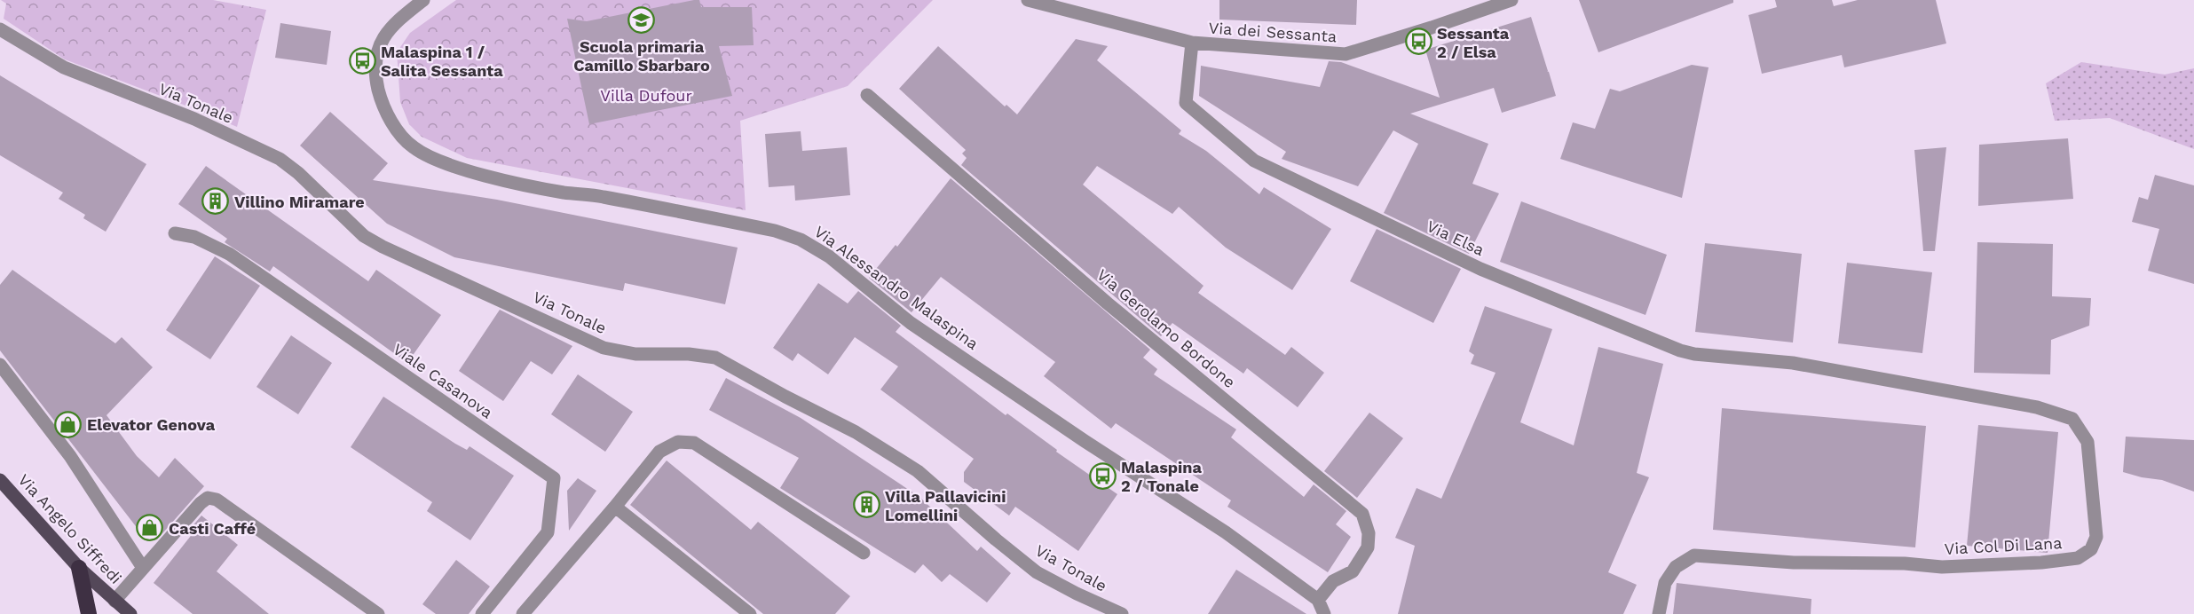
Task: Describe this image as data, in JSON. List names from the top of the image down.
{
  "streets": {
    "main road": ["Via Angelo Siffredi"],
    "street": [
      "Via dei Sessanta",
      "Via Tonale",
      "Via Elsa",
      "Via Alessandro Malaspina",
      "Via Gerolamo Bordone",
      "Viale Casanova",
      "Via Col Di Lana"
    ]
  },
  "crossings": [
    ["Via dei Sessanta", "Via Elsa"],
    ["Via Elsa", "Via Col Di Lana"],
    ["Via Alessandro Malaspina", "Via Gerolamo Bordone"]
  ],
  "parks": ["Villa Dufour"],
  "places": {
    "school or university": ["Scuola primaria Camillo Sbarbaro"],
    "bus stop": ["Sessanta 2 / Elsa", "Malaspina 1 / Salita Sessanta", "Malaspina 2 / Tonale"],
    "building": ["Villino Miramare", "Villa Pallavicini Lomellini"],
    "shop": ["Elevator Genova", "Casti Caffé"]
  }
}
